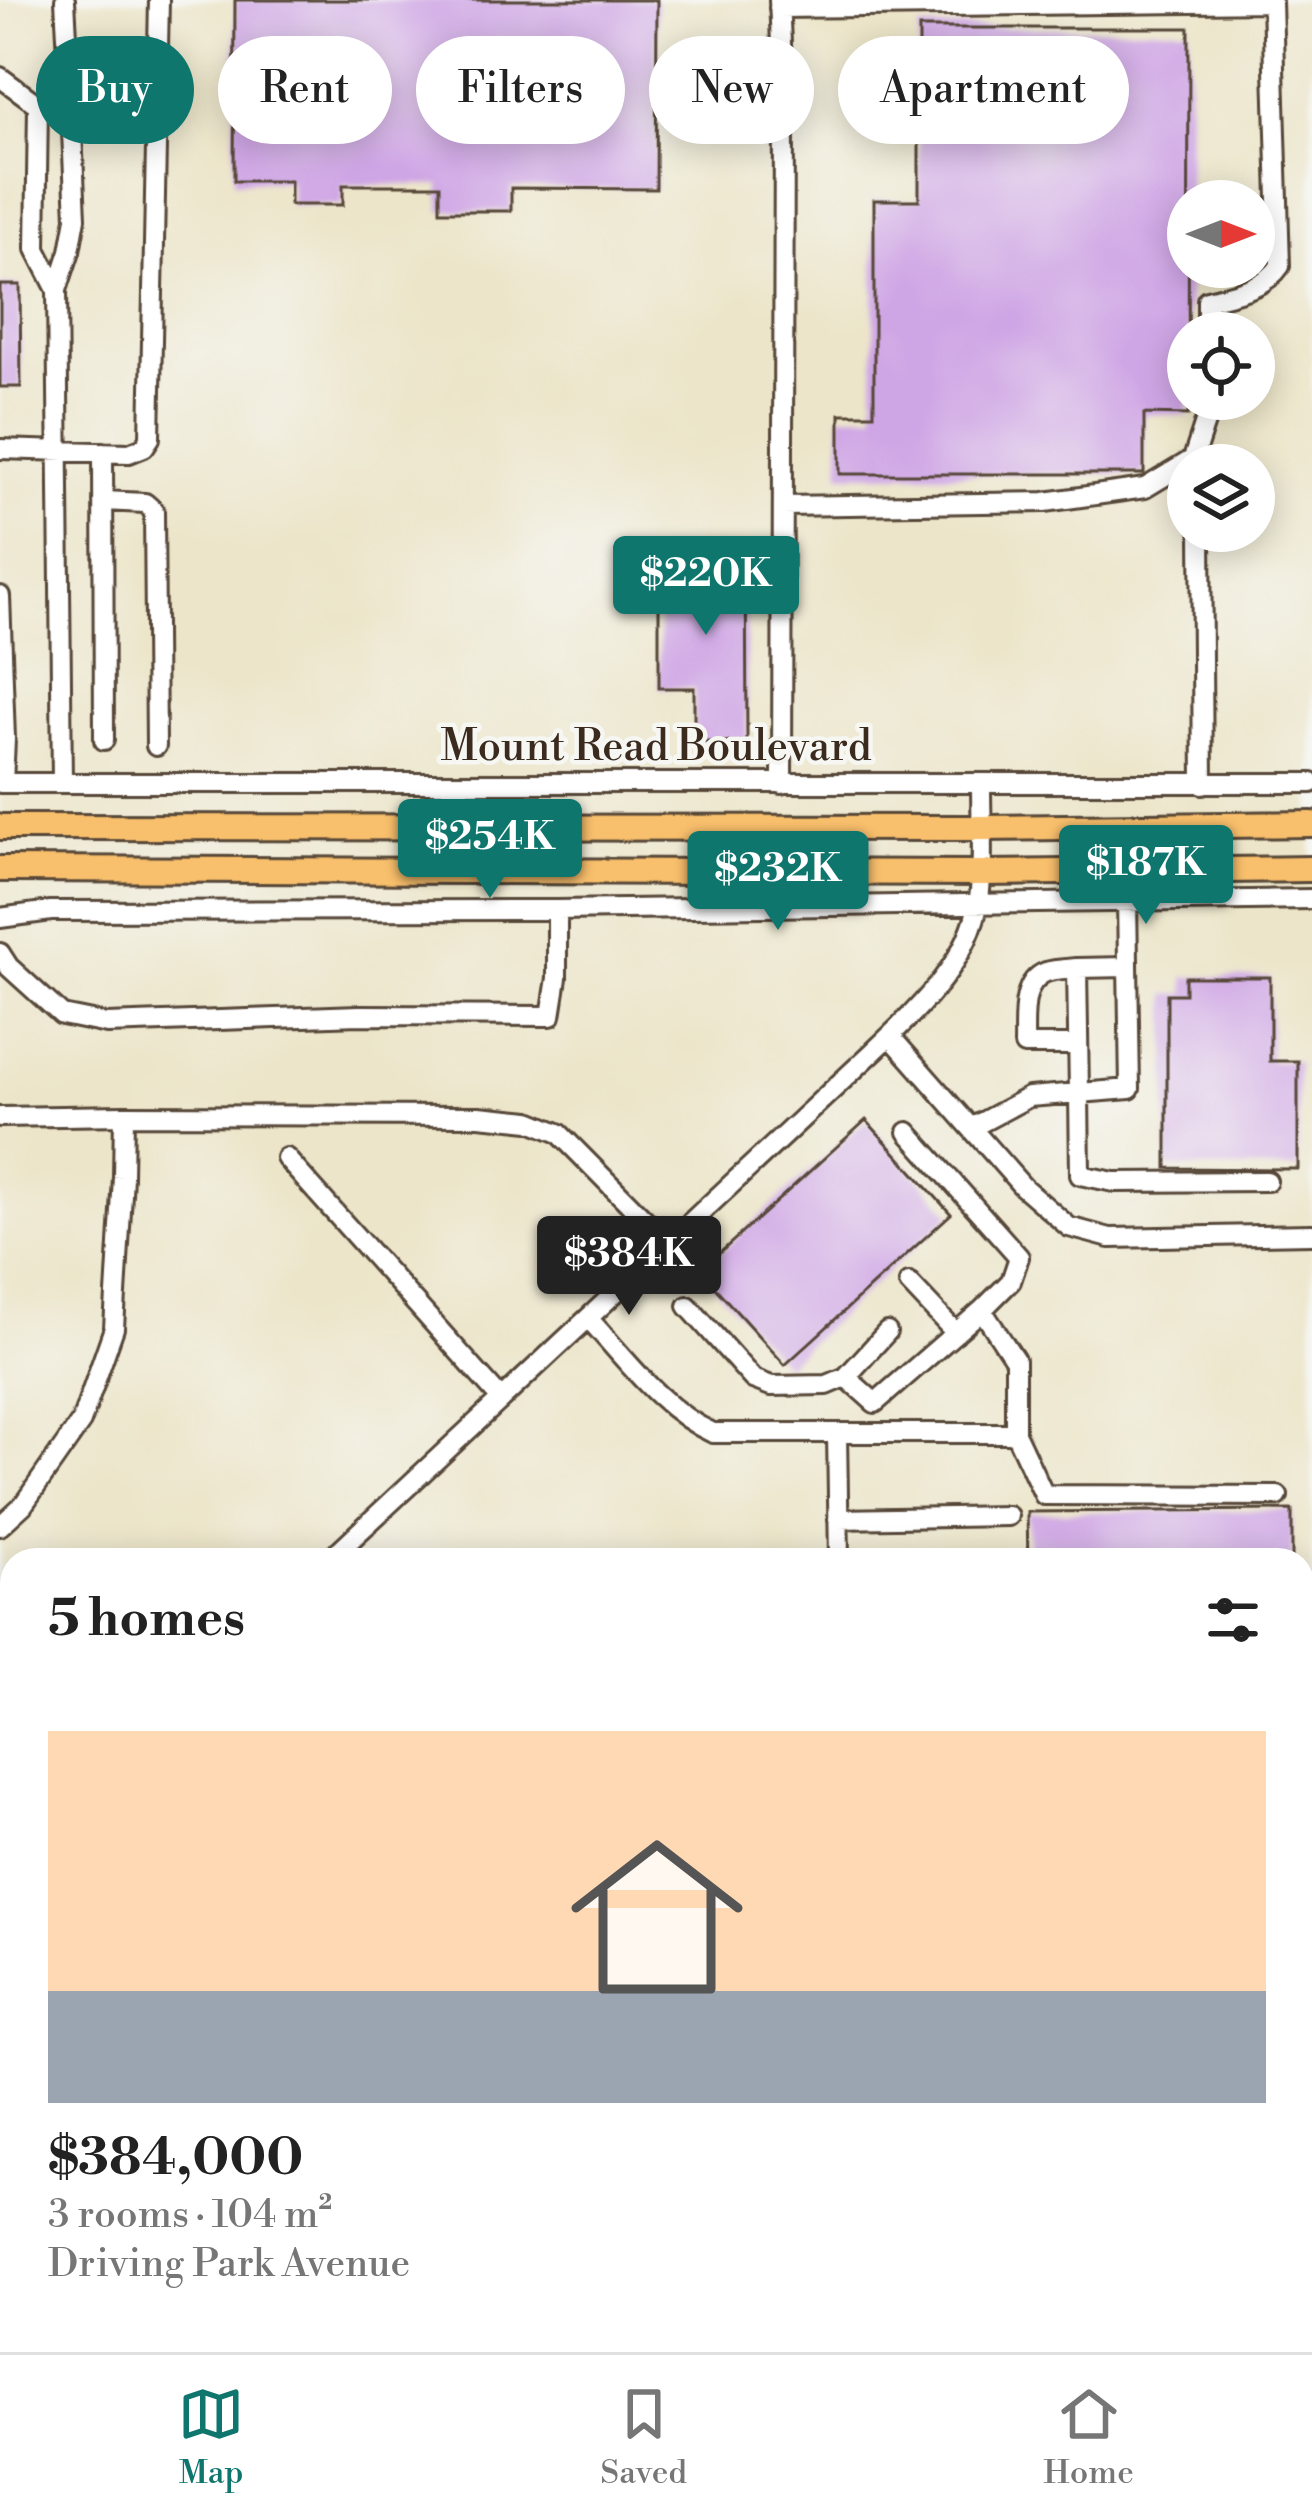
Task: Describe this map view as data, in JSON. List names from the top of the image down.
{
  "streets": {
    "main road": ["Mount Read Boulevard"]
  },
  "north": "right",
  "page": {
    "chip": [
      "Buy",
      "Rent",
      "Filters",
      "New",
      "Apartment"
    ],
    "price": [
      "$220K",
      "$254K",
      "$187K",
      "$232K",
      "$384K"
    ],
    "heading": "5 homes",
    "list": [
      {
        "name": "$384,000",
        "note": "3 rooms · 104 m² · Driving Park Avenue"
      }
    ],
    "tabs": ["Map", "Saved", "Home"]
  }
}
